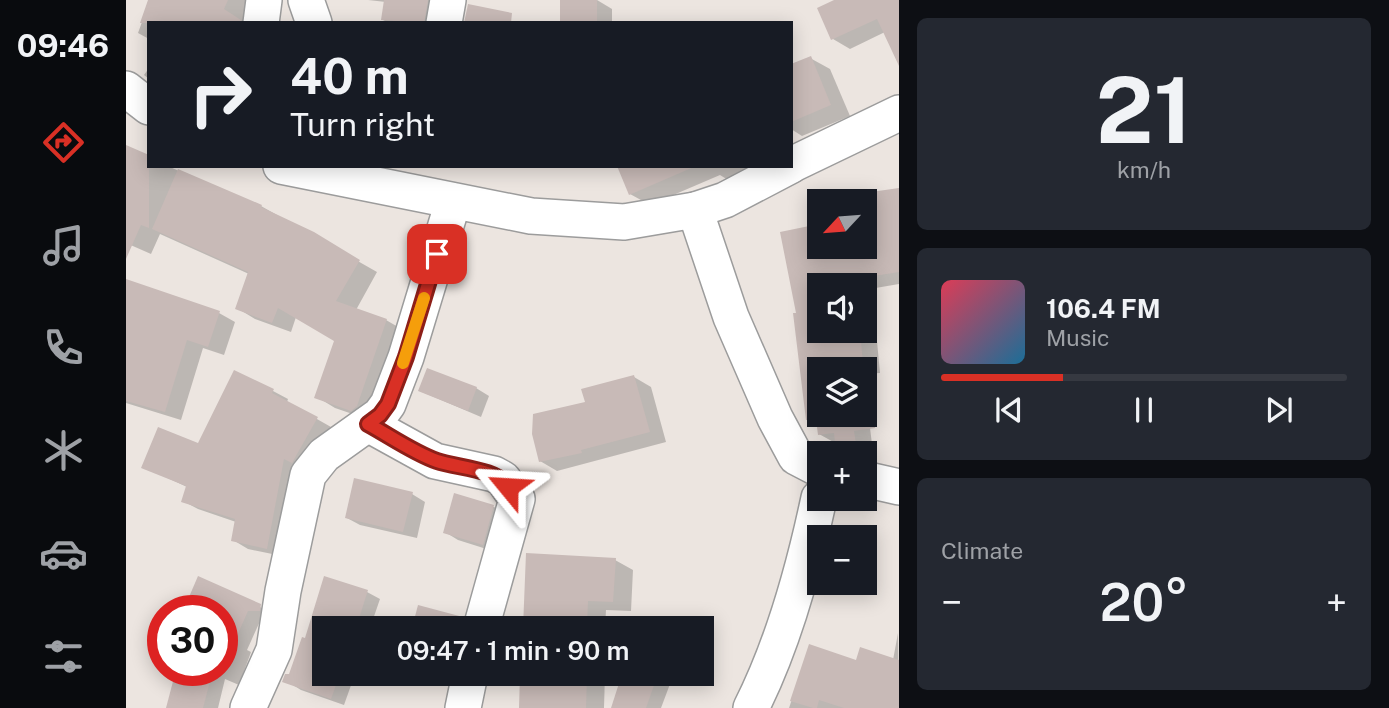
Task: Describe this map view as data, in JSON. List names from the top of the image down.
{
  "north": "bottom left",
  "page": {
    "tabs": "09:46",
    "tile": [
      ["21", "km/h"],
      "Climate"
    ],
    "turn": ["40 m", "Turn right"],
    "map_buttons": ["+", "−"],
    "song": ["106.4 FM", "Music"],
    "heat": ["−", "20°", "+"],
    "limit": "30",
    "trip": "09:47 · 1 min · 90 m"
  }
}
